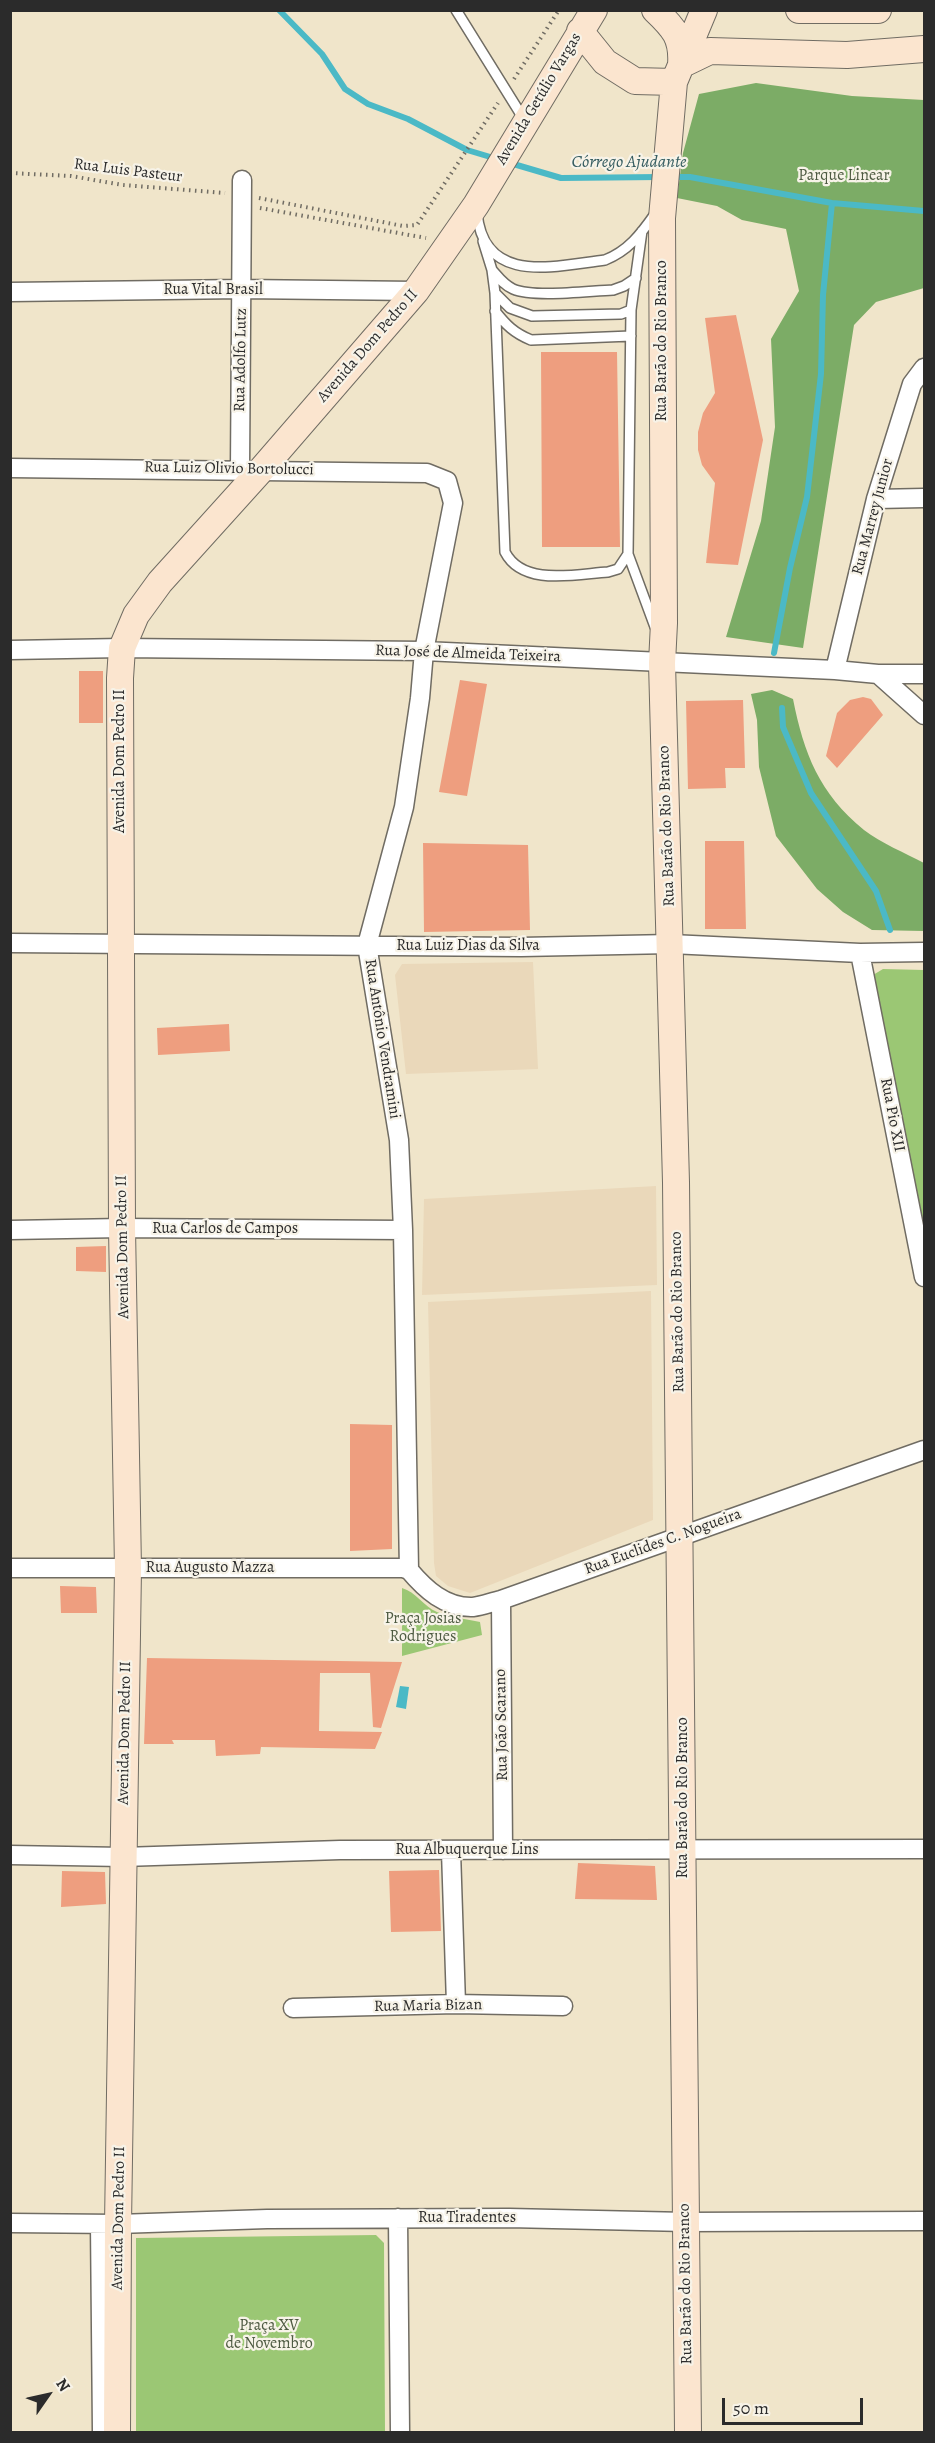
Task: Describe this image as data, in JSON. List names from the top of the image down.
{
  "streets": {
    "main road": ["Avenida Getúlio Vargas", "Rua Barão do Rio Branco", "Avenida Dom Pedro II"],
    "street": [
      "Rua Vital Brasil",
      "Rua Adolfo Lutz",
      "Rua Luiz Olivio Bortolucci",
      "Rua Marrey Junior",
      "Rua José de Almeida Teixeira",
      "Rua Luiz Dias da Silva",
      "Rua Antônio Vendramini",
      "Rua Pio XII",
      "Rua Carlos de Campos",
      "Rua Euclides C. Nogueira",
      "Rua Augusto Mazza",
      "Rua João Scarano",
      "Rua Albuquerque Lins",
      "Rua Maria Bizan",
      "Rua Tiradentes"
    ],
    "path": ["Rua Luis Pasteur"]
  },
  "crossings": [
    ["Avenida Getúlio Vargas", "Avenida Dom Pedro II"],
    ["Rua Luis Pasteur", "Rua Adolfo Lutz"],
    ["Rua Vital Brasil", "Avenida Dom Pedro II"],
    ["Rua Vital Brasil", "Rua Adolfo Lutz"],
    ["Rua Barão do Rio Branco", "Rua José de Almeida Teixeira"],
    ["Rua Barão do Rio Branco", "Rua Luiz Dias da Silva"],
    ["Rua Barão do Rio Branco", "Rua Euclides C. Nogueira"],
    ["Rua Barão do Rio Branco", "Rua Albuquerque Lins"],
    ["Rua Barão do Rio Branco", "Rua Tiradentes"],
    ["Avenida Dom Pedro II", "Rua Adolfo Lutz"],
    ["Avenida Dom Pedro II", "Rua Luiz Olivio Bortolucci"],
    ["Avenida Dom Pedro II", "Rua José de Almeida Teixeira"],
    ["Avenida Dom Pedro II", "Rua Luiz Dias da Silva"],
    ["Avenida Dom Pedro II", "Rua Carlos de Campos"],
    ["Avenida Dom Pedro II", "Rua Augusto Mazza"],
    ["Avenida Dom Pedro II", "Rua Albuquerque Lins"],
    ["Avenida Dom Pedro II", "Rua Tiradentes"],
    ["Rua Adolfo Lutz", "Rua Luiz Olivio Bortolucci"],
    ["Rua Luiz Olivio Bortolucci", "Rua Antônio Vendramini"],
    ["Rua Marrey Junior", "Rua José de Almeida Teixeira"],
    ["Rua José de Almeida Teixeira", "Rua Antônio Vendramini"],
    ["Rua Luiz Dias da Silva", "Rua Antônio Vendramini"],
    ["Rua Luiz Dias da Silva", "Rua Pio XII"],
    ["Rua Antônio Vendramini", "Rua Carlos de Campos"],
    ["Rua Antônio Vendramini", "Rua Euclides C. Nogueira"],
    ["Rua Antônio Vendramini", "Rua Augusto Mazza"],
    ["Rua Euclides C. Nogueira", "Rua Augusto Mazza"],
    ["Rua Euclides C. Nogueira", "Rua João Scarano"],
    ["Rua João Scarano", "Rua Albuquerque Lins"]
  ],
  "water": ["Córrego Ajudante"],
  "parks": ["Parque Linear", "Praça Josias Rodrigues", "Praça XV de Novembro"],
  "scale_bar": "50 m",
  "north": "top right"
}
